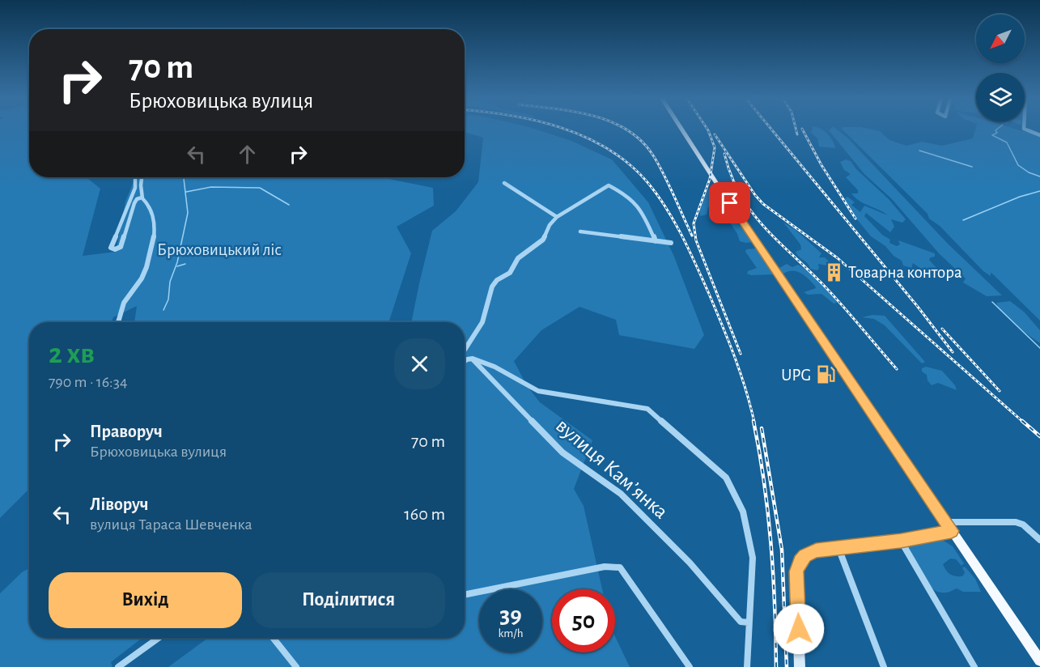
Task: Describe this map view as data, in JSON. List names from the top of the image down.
{
  "streets": {
    "street": ["вулиця Камʼянка"]
  },
  "parks": ["Брюховицький ліс"],
  "places": {
    "building": ["Товарна контора"],
    "fuel station": ["UPG"]
  },
  "north": "bottom left",
  "page": {
    "turn": ["70 m", "Брюховицька вулиця"],
    "heading": ["2 хв", "790 m · 16:34"],
    "list": [
      {
        "name": "Праворуч",
        "note": "Брюховицька вулиця",
        "value": "70 m"
      },
      {
        "name": "Ліворуч",
        "note": "вулиця Тараса Шевченка",
        "value": "160 m"
      }
    ],
    "buttons": ["Вихід", "Поділитися"],
    "speed": "39 km/h",
    "limit": "50"
  }
}
